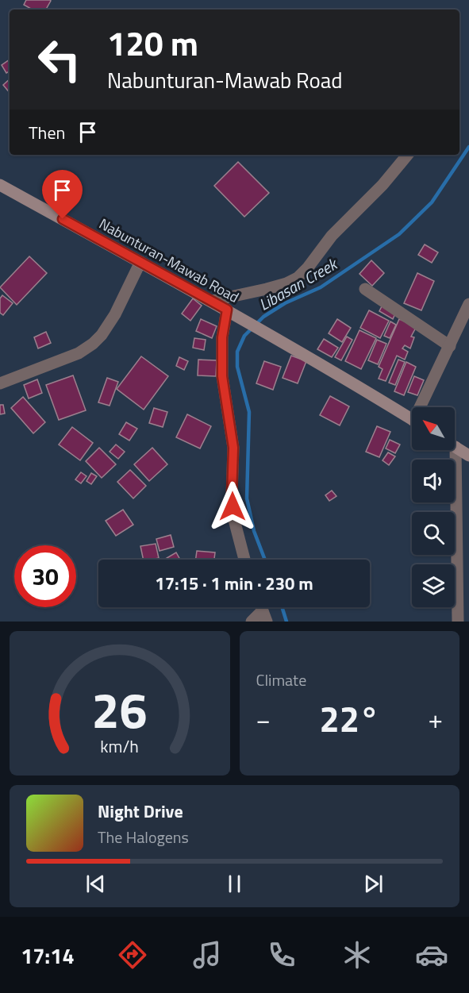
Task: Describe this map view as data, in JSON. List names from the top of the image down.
{
  "streets": {
    "main road": ["Nabunturan-Mawab Road"]
  },
  "water": ["Libasan Creek"],
  "north": "top left",
  "page": {
    "turn": ["120 m", "Nabunturan-Mawab Road"],
    "then": "Then",
    "limit": "30",
    "trip": "17:15 · 1 min · 230 m",
    "tile": "Climate",
    "heat": ["−", "22°", "+"],
    "song": ["Night Drive", "The Halogens"],
    "tabs": "17:14",
    "gauge": ["26", "km/h"]
  }
}
